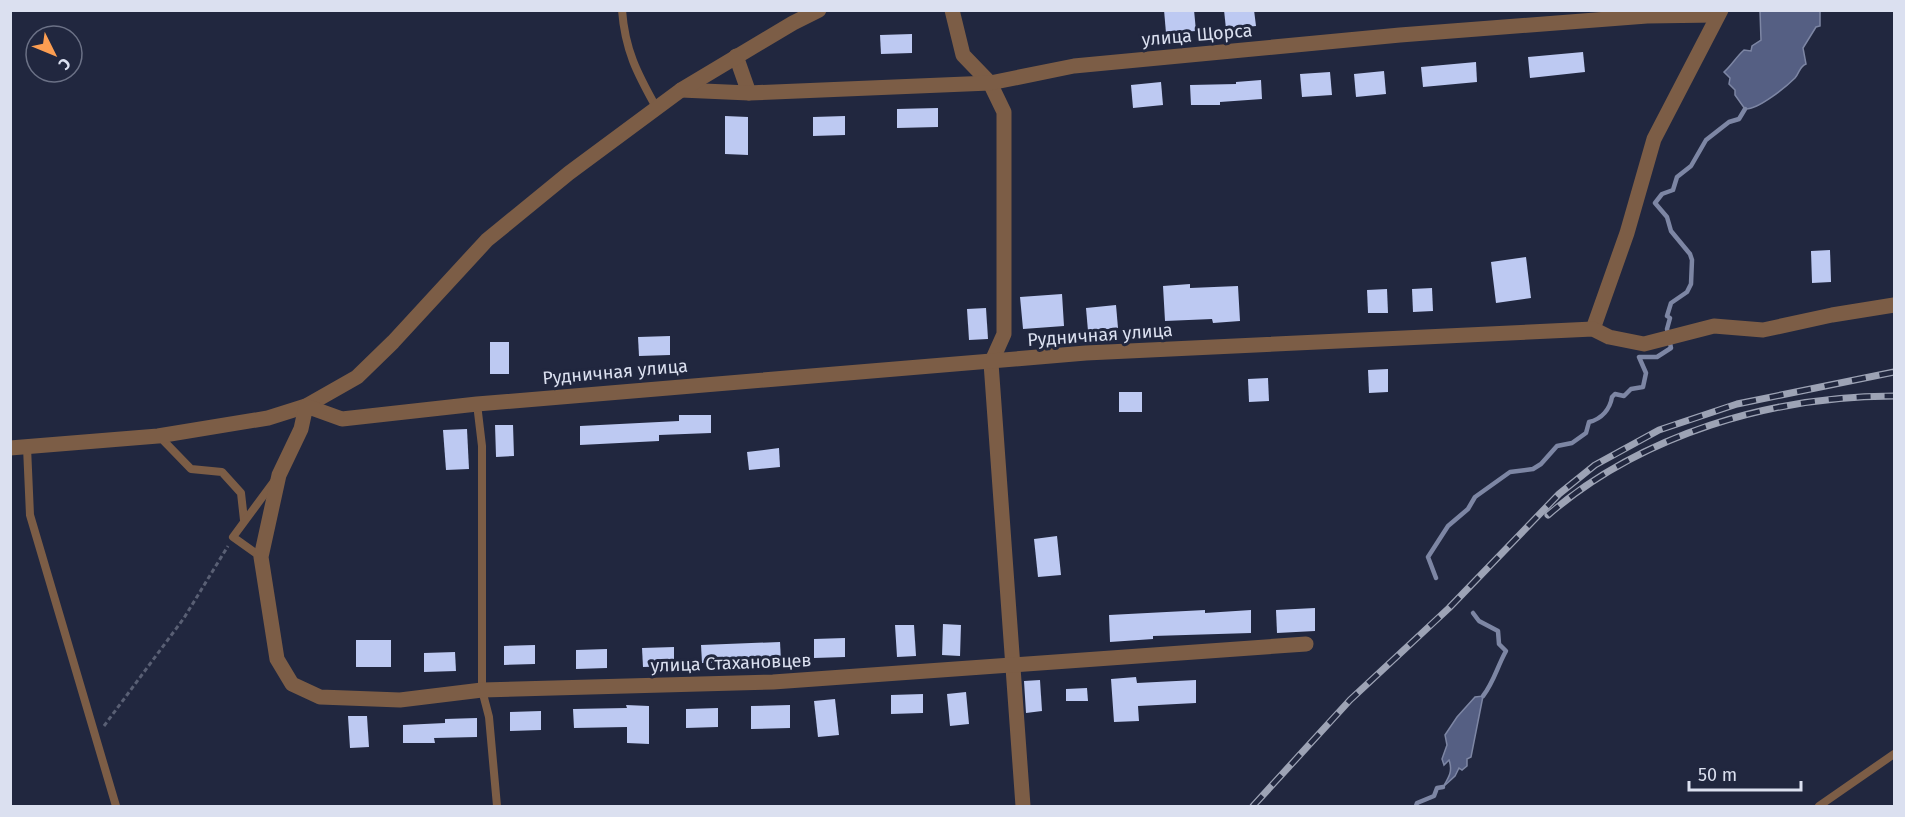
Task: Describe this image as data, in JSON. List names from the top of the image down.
{
  "streets": {
    "street": ["улица Щорса", "Рудничная улица", "улица Стахановцев"]
  },
  "scale_bar": "50 m",
  "north": "bottom right"
}
